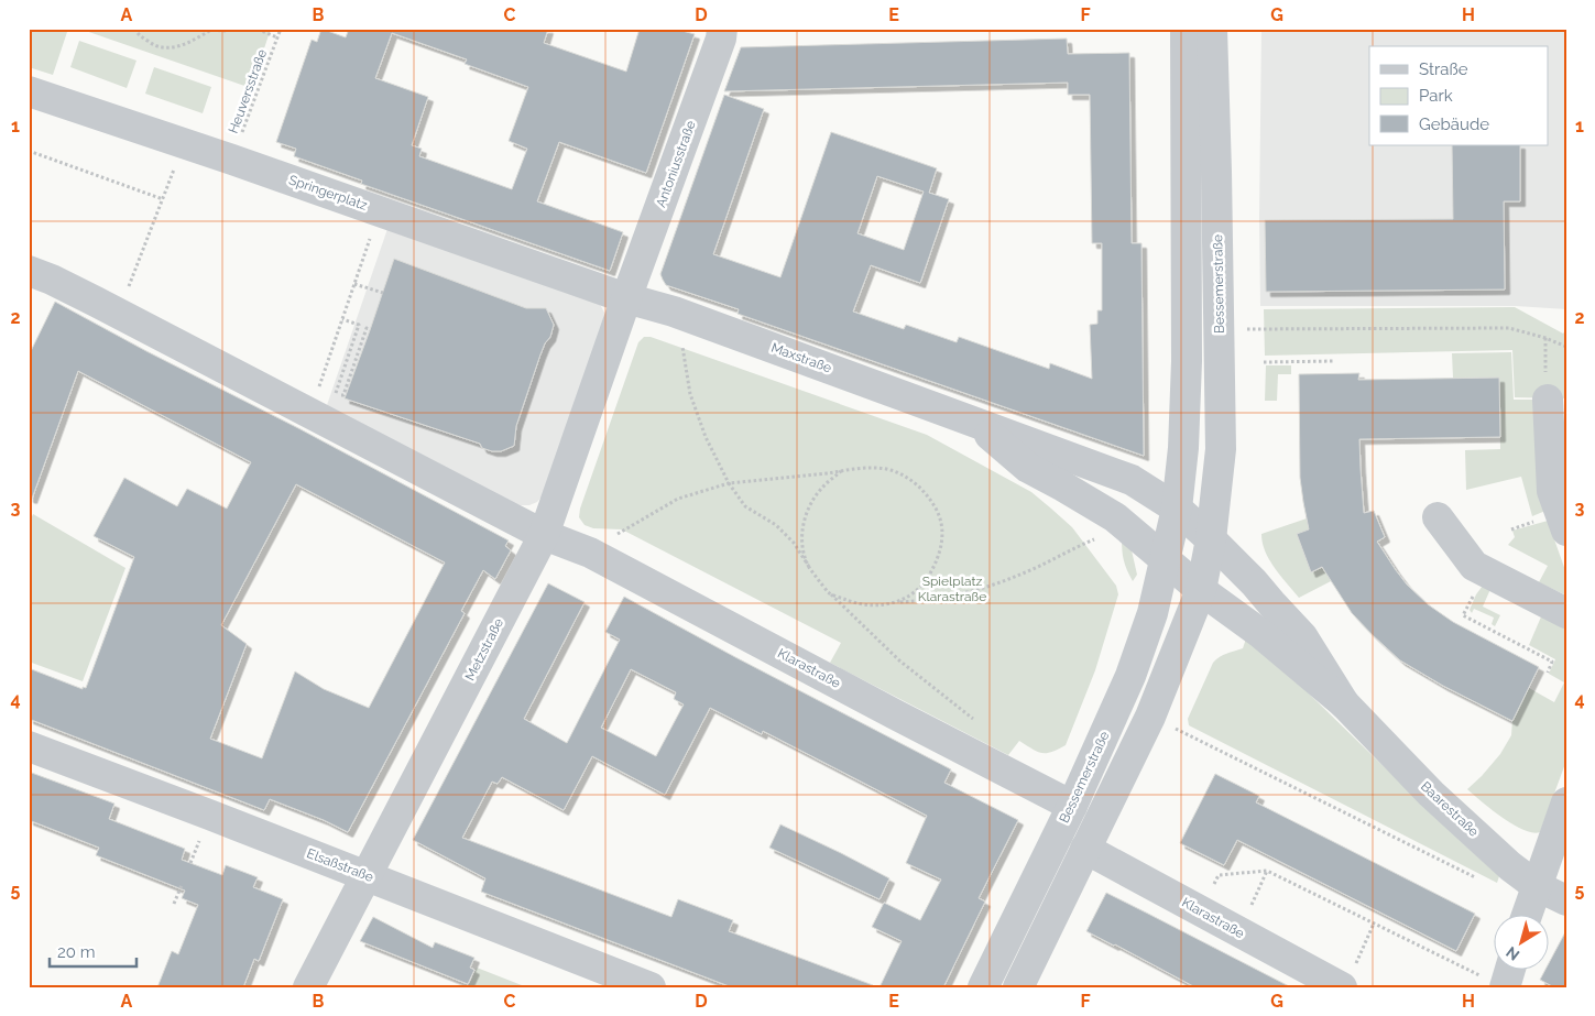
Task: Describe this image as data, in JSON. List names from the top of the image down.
{
  "streets": {
    "street": [
      "Antoniusstraße",
      "Springerplatz",
      "Bessemerstraße",
      "Maxstraße",
      "Metzstraße",
      "Klarastraße",
      "Baarestraße",
      "Elsaßstraße"
    ],
    "path": ["Heuversstraße"]
  },
  "crossings": [
    ["Heuversstraße", "Springerplatz"],
    ["Antoniusstraße", "Springerplatz"],
    ["Antoniusstraße", "Maxstraße"],
    ["Antoniusstraße", "Metzstraße"],
    ["Springerplatz", "Maxstraße"],
    ["Springerplatz", "Metzstraße"],
    ["Bessemerstraße", "Maxstraße"],
    ["Bessemerstraße", "Klarastraße"],
    ["Bessemerstraße", "Baarestraße"],
    ["Maxstraße", "Metzstraße"],
    ["Metzstraße", "Klarastraße"],
    ["Metzstraße", "Elsaßstraße"]
  ],
  "parks": ["Spielplatz Klarastraße"],
  "legend": ["Straße", "Park", "Gebäude"],
  "scale_bar": "20 m",
  "north": "bottom left",
  "grid": {
    "columns": [
      "A",
      "B",
      "C",
      "D",
      "E",
      "F",
      "G",
      "H"
    ],
    "rows": [
      "1",
      "2",
      "3",
      "4",
      "5"
    ]
  }
}
